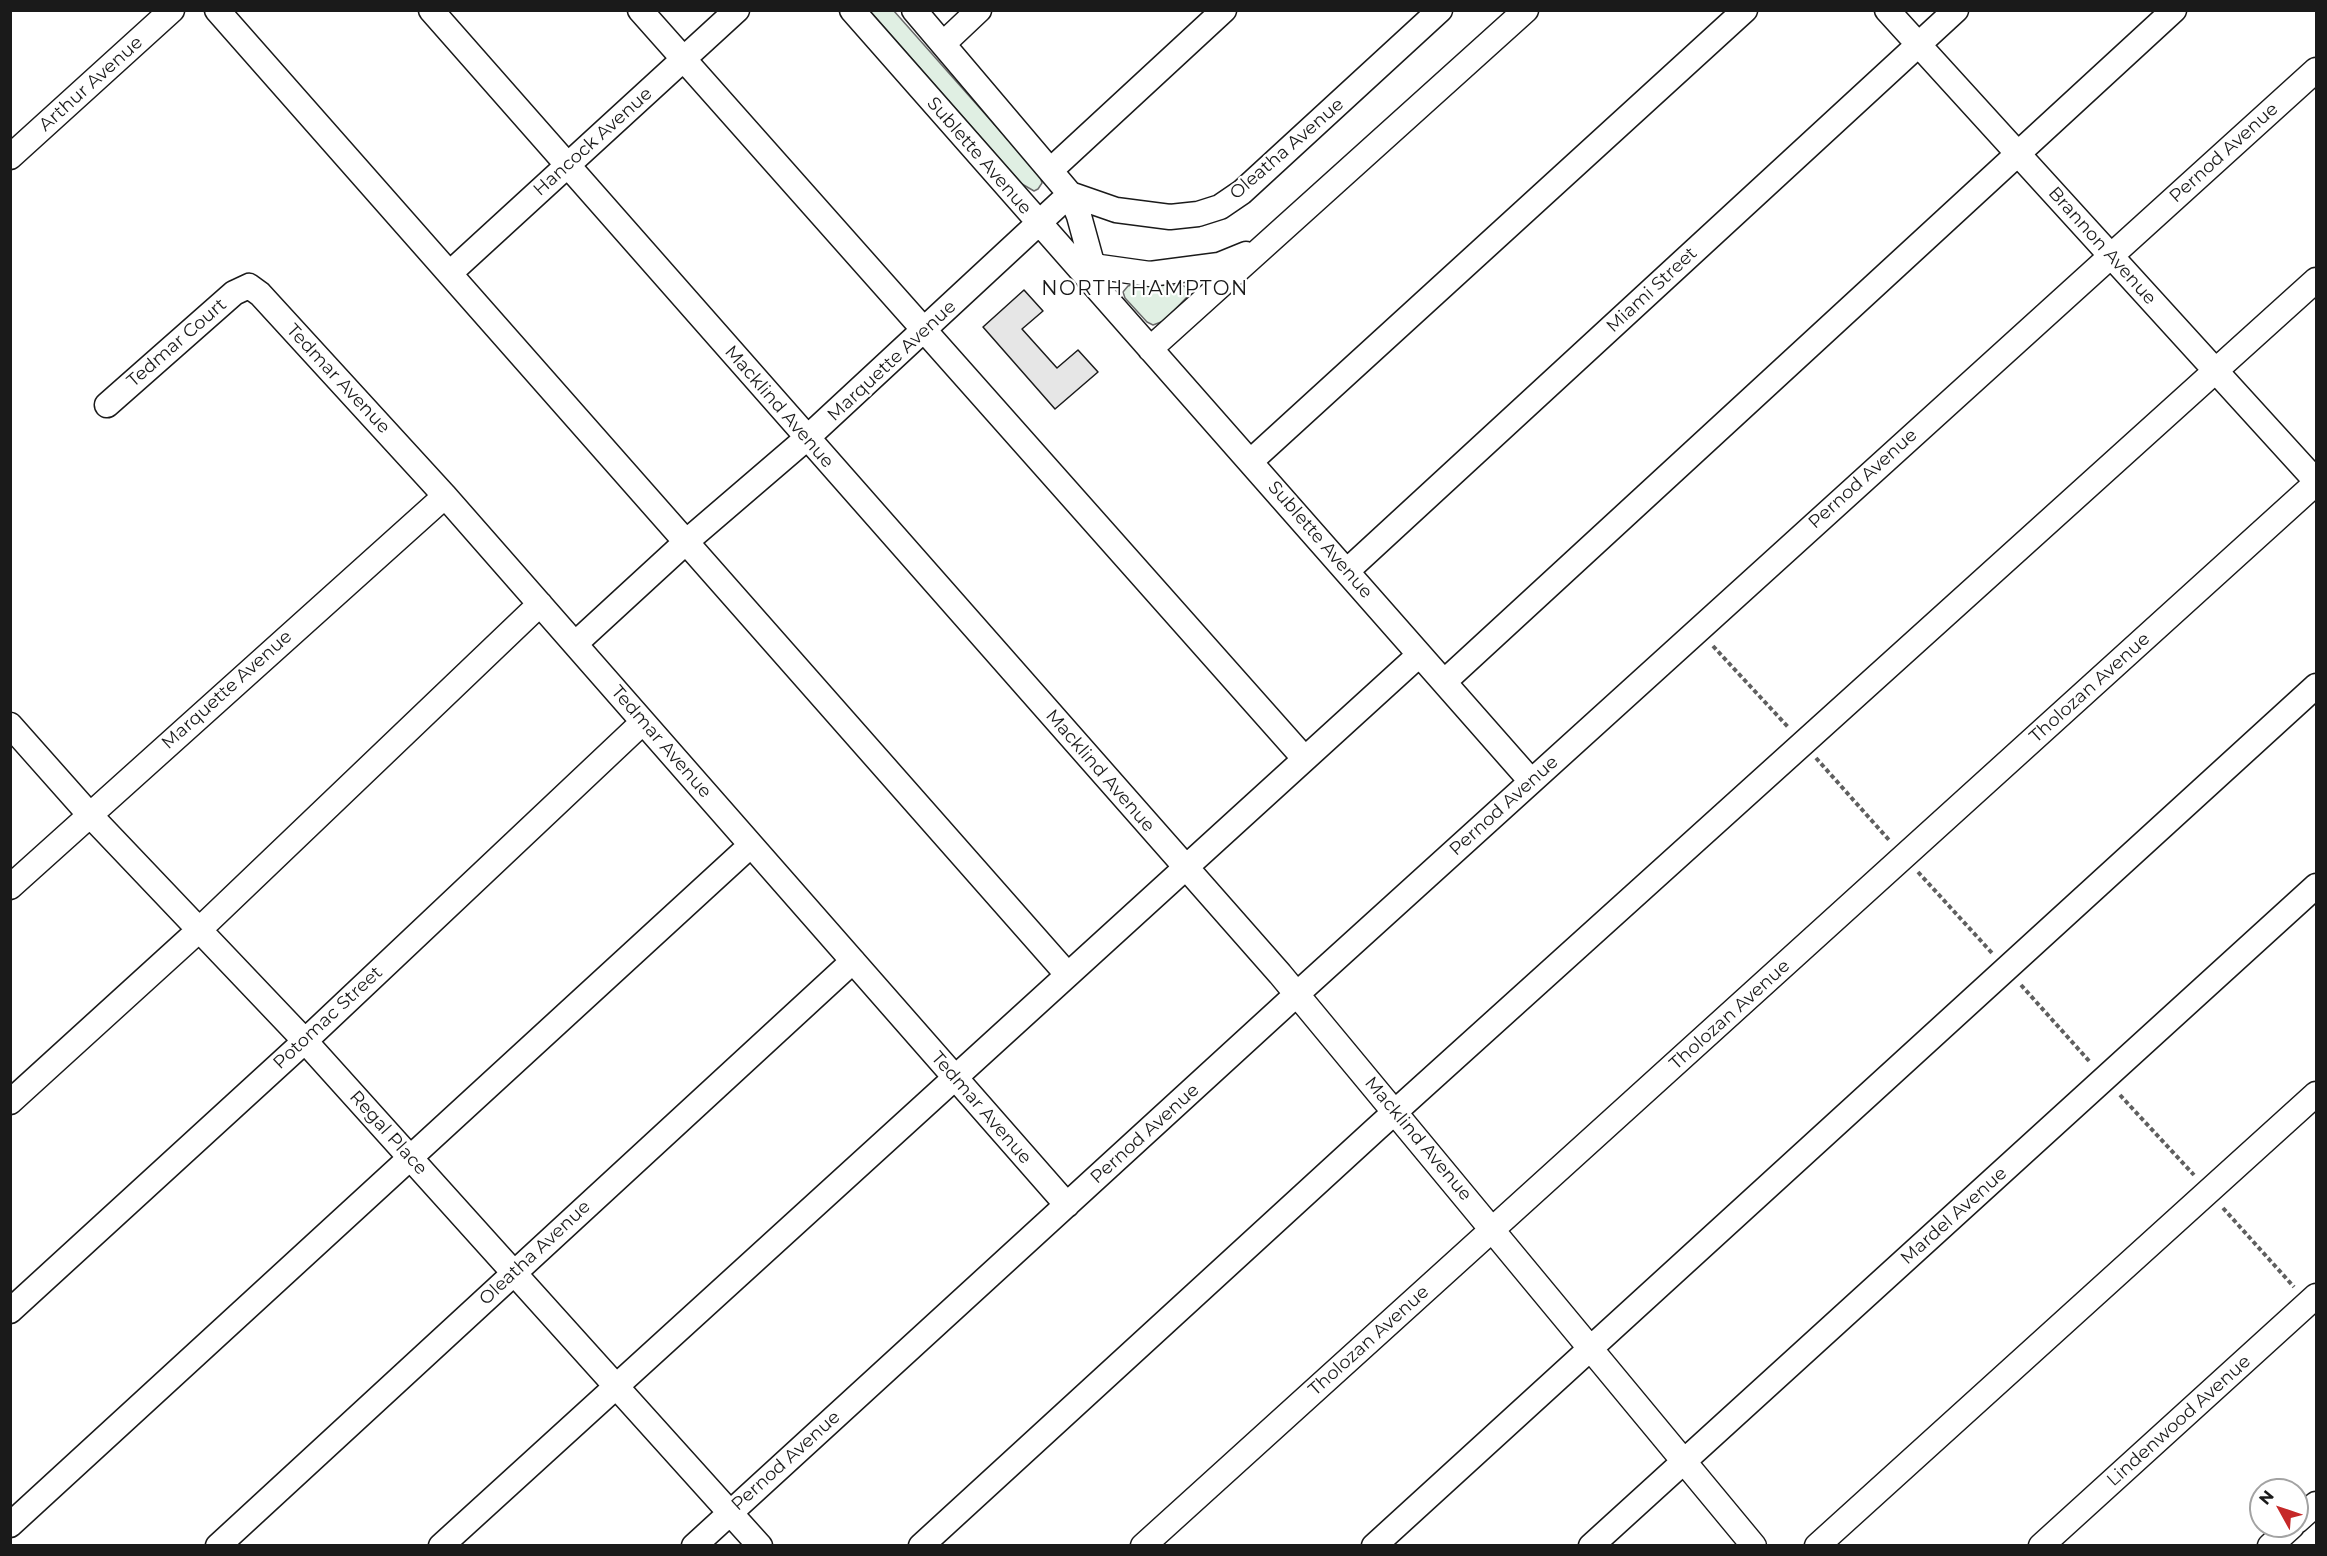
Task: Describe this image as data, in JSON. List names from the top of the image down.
{
  "streets": {
    "street": [
      "Arthur Avenue",
      "Hancock Avenue",
      "Oleatha Avenue",
      "Pernod Avenue",
      "Sublette Avenue",
      "Brannon Avenue",
      "Miami Street",
      "Tedmar Court",
      "Marquette Avenue",
      "Tedmar Avenue",
      "Macklind Avenue",
      "Tholozan Avenue",
      "Potomac Street",
      "Regal Place",
      "Mardel Avenue",
      "Lindenwood Avenue"
    ]
  },
  "crossings": [
    ["Hancock Avenue", "Macklind Avenue"],
    ["Oleatha Avenue", "Sublette Avenue"],
    ["Oleatha Avenue", "Marquette Avenue"],
    ["Oleatha Avenue", "Tedmar Avenue"],
    ["Oleatha Avenue", "Regal Place"],
    ["Pernod Avenue", "Sublette Avenue"],
    ["Pernod Avenue", "Brannon Avenue"],
    ["Pernod Avenue", "Tedmar Avenue"],
    ["Pernod Avenue", "Macklind Avenue"],
    ["Pernod Avenue", "Regal Place"],
    ["Sublette Avenue", "Miami Street"],
    ["Sublette Avenue", "Marquette Avenue"],
    ["Brannon Avenue", "Miami Street"],
    ["Brannon Avenue", "Tholozan Avenue"],
    ["Tedmar Court", "Tedmar Avenue"],
    ["Marquette Avenue", "Tedmar Avenue"],
    ["Marquette Avenue", "Macklind Avenue"],
    ["Marquette Avenue", "Regal Place"],
    ["Tedmar Avenue", "Potomac Street"],
    ["Macklind Avenue", "Tholozan Avenue"],
    ["Macklind Avenue", "Mardel Avenue"],
    ["Potomac Street", "Regal Place"]
  ],
  "districts": ["NORTH HAMPTON"],
  "north": "top left"
}
